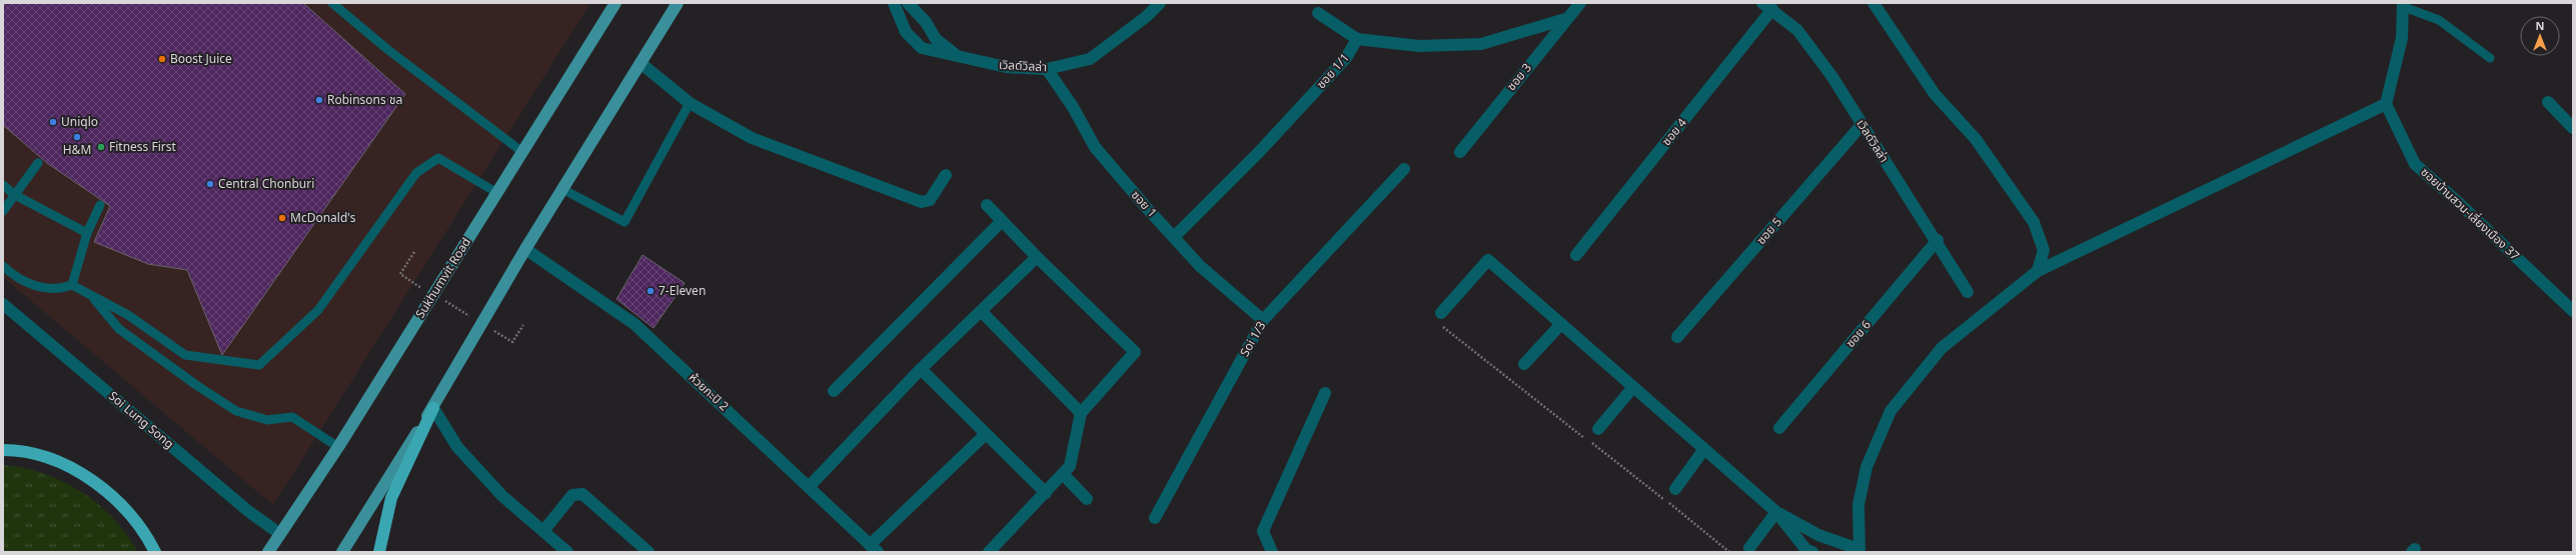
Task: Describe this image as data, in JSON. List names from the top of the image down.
{
  "streets": {
    "main road": ["Sukhumvit Road"],
    "street": [
      "เวิลด์วิลล่า",
      "ซอย 1/1",
      "ซอย 3",
      "ซอย 4",
      "ซอย 1",
      "ซอยบ้านสวน-เลี่ยงเมือง 37",
      "ซอย 5",
      "ซอย 6",
      "Soi 1/3",
      "ห้วยกะปิ 2",
      "Soi Lung Song"
    ]
  },
  "crossings": [
    ["เวิลด์วิลล่า", "ซอย 4"],
    ["เวิลด์วิลล่า", "ซอย 1"],
    ["เวิลด์วิลล่า", "ซอย 5"],
    ["เวิลด์วิลล่า", "ซอย 6"],
    ["ซอย 1/1", "ซอย 1"],
    ["ซอย 1", "Soi 1/3"],
    ["Sukhumvit Road", "Soi Lung Song"]
  ],
  "places": [
    "Boost Juice",
    "Robinsons ชล",
    "Uniqlo",
    "H&M",
    "Fitness First",
    "Central Chonburi",
    "McDonald's",
    "7-Eleven"
  ],
  "north": "top"
}
